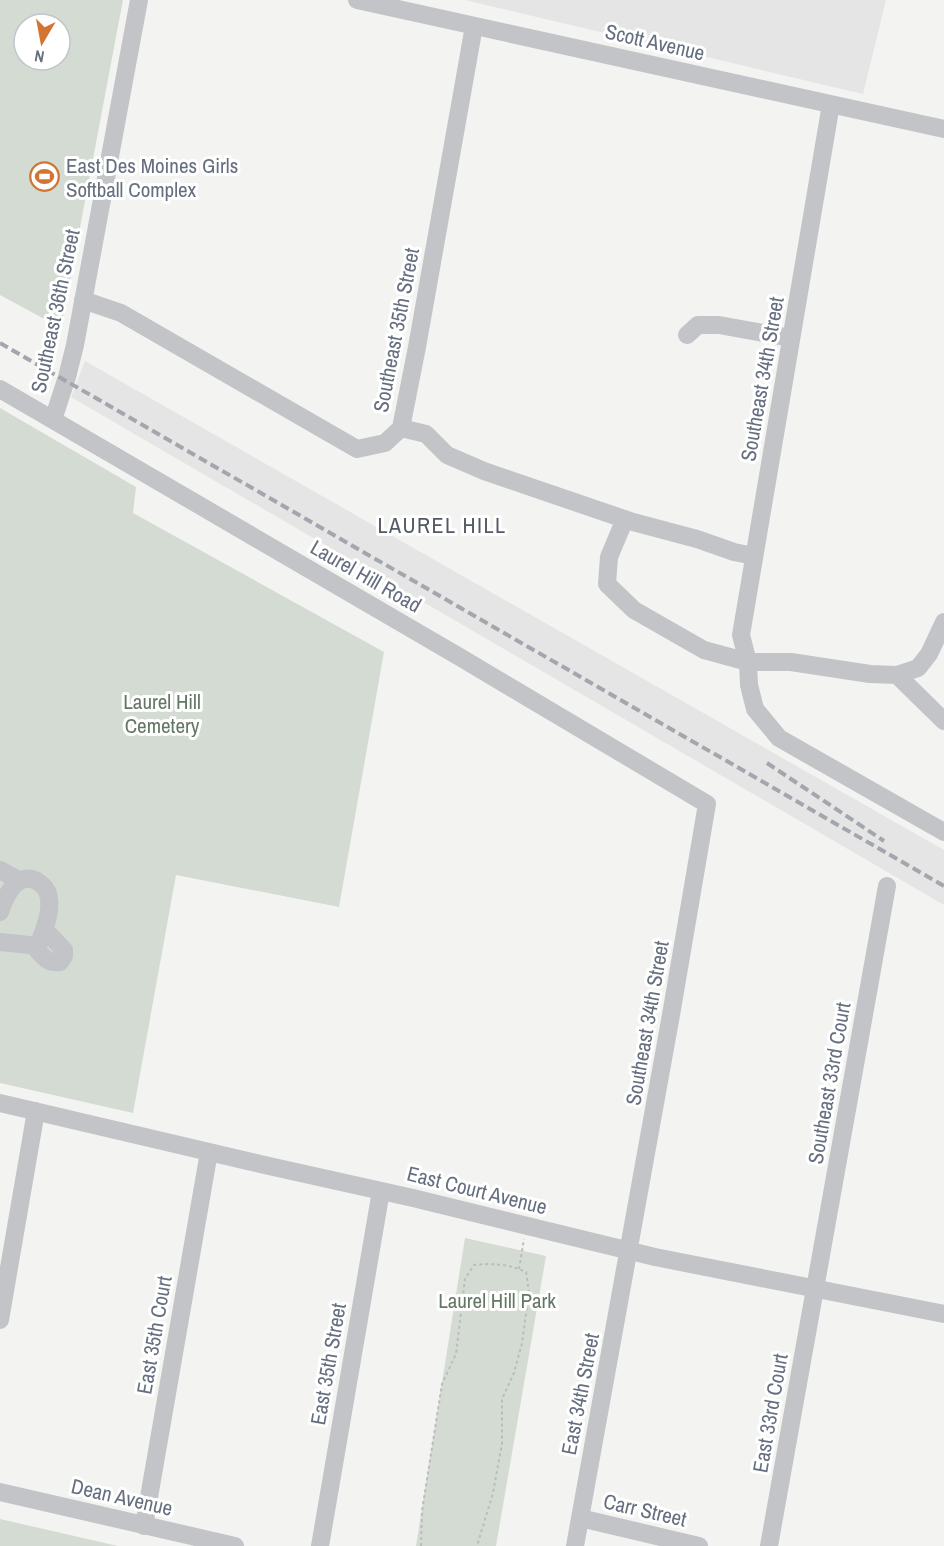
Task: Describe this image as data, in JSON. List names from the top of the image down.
{
  "streets": {
    "street": [
      "Scott Avenue",
      "Southeast 36th Street",
      "Southeast 35th Street",
      "Southeast 34th Street",
      "Laurel Hill Road",
      "Southeast 33rd Court",
      "East Court Avenue",
      "East 35th Court",
      "East 35th Street",
      "East 34th Street",
      "East 33rd Court",
      "Dean Avenue",
      "Carr Street"
    ]
  },
  "crossings": [
    ["Scott Avenue", "Southeast 35th Street"],
    ["Scott Avenue", "Southeast 34th Street"],
    ["Southeast 36th Street", "Southeast 35th Street"],
    ["Southeast 36th Street", "Laurel Hill Road"],
    ["Southeast 34th Street", "Laurel Hill Road"],
    ["Southeast 34th Street", "East Court Avenue"],
    ["Southeast 34th Street", "East 34th Street"],
    ["Southeast 33rd Court", "East Court Avenue"],
    ["Southeast 33rd Court", "East 33rd Court"],
    ["East Court Avenue", "East 35th Court"],
    ["East Court Avenue", "East 35th Street"],
    ["East Court Avenue", "East 34th Street"],
    ["East Court Avenue", "East 33rd Court"],
    ["East 35th Court", "Dean Avenue"],
    ["East 34th Street", "Carr Street"]
  ],
  "districts": ["LAUREL HILL"],
  "parks": ["Laurel Hill Cemetery", "Laurel Hill Park"],
  "places": {
    "sports": ["East Des Moines Girls Softball Complex"]
  },
  "north": "bottom"
}
